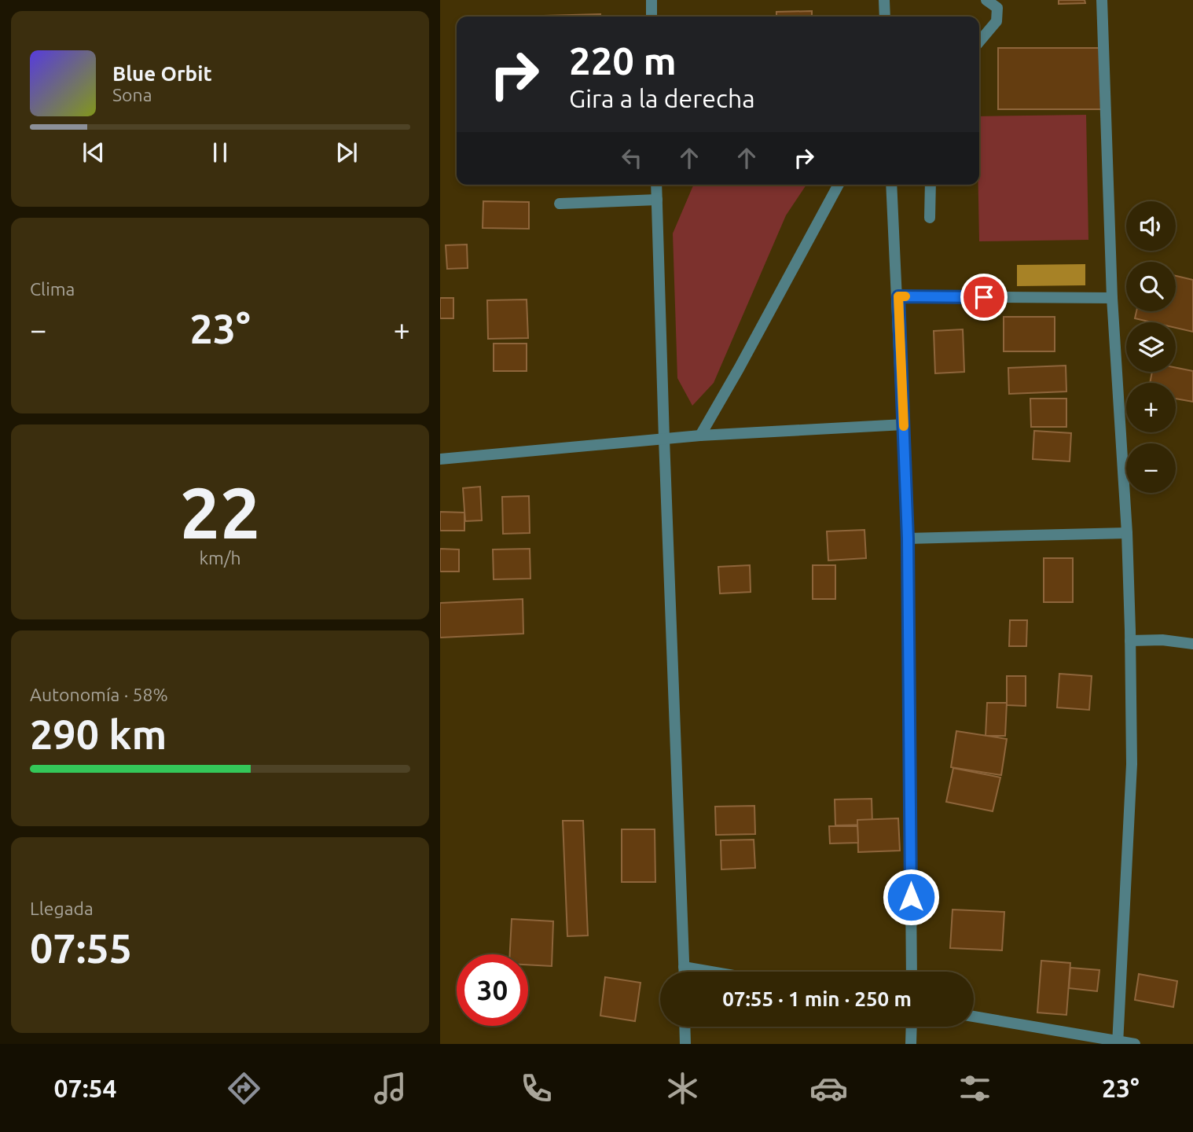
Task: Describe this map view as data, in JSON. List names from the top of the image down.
{
  "page": {
    "turn": ["220 m", "Gira a la derecha"],
    "song": ["Blue Orbit", "Sona"],
    "map_buttons": ["+", "−"],
    "tile": [
      "Clima",
      ["22", "km/h"],
      ["Autonomía · 58%", "290 km"],
      ["Llegada", "07:55"]
    ],
    "heat": ["−", "23°", "+"],
    "limit": "30",
    "trip": "07:55 · 1 min · 250 m",
    "tabs": ["07:54", "23°"]
  }
}
